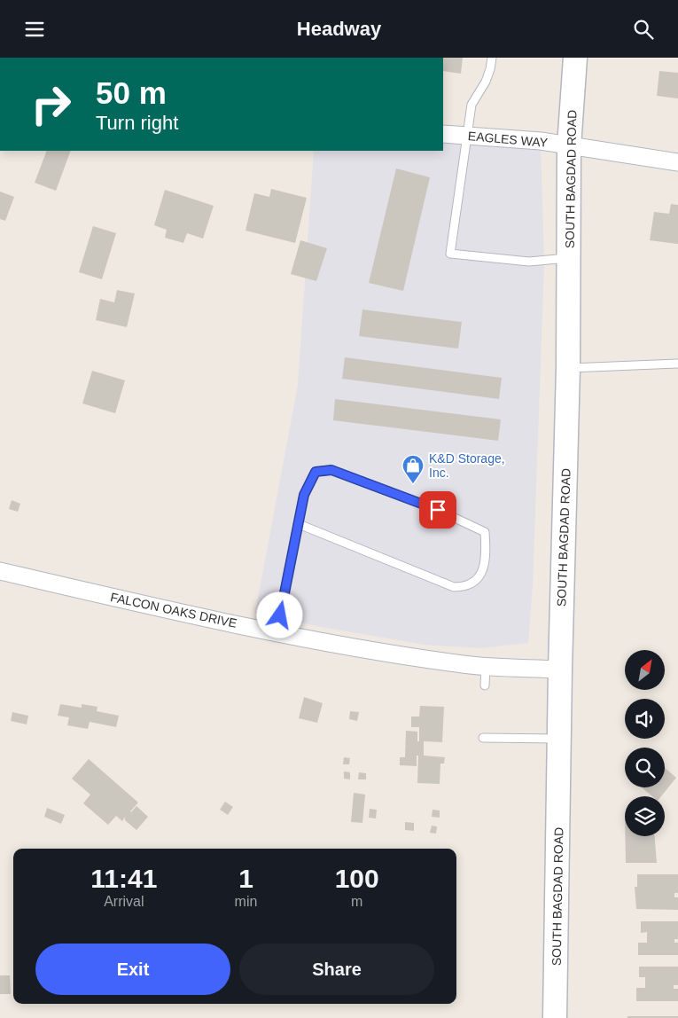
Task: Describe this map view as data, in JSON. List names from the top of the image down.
{
  "streets": {
    "main road": ["SOUTH BAGDAD ROAD"],
    "street": ["EAGLES WAY", "FALCON OAKS DRIVE"]
  },
  "crossings": [
    ["EAGLES WAY", "SOUTH BAGDAD ROAD"],
    ["SOUTH BAGDAD ROAD", "FALCON OAKS DRIVE"]
  ],
  "places": {
    "shop": ["K&D Storage, Inc."]
  },
  "north": "top right",
  "page": {
    "header": "Headway",
    "turn": ["50 m", "Turn right"],
    "eta": [
      "11:41",
      "Arrival",
      "1",
      "min",
      "100",
      "m"
    ],
    "buttons": ["Exit", "Share"]
  }
}
